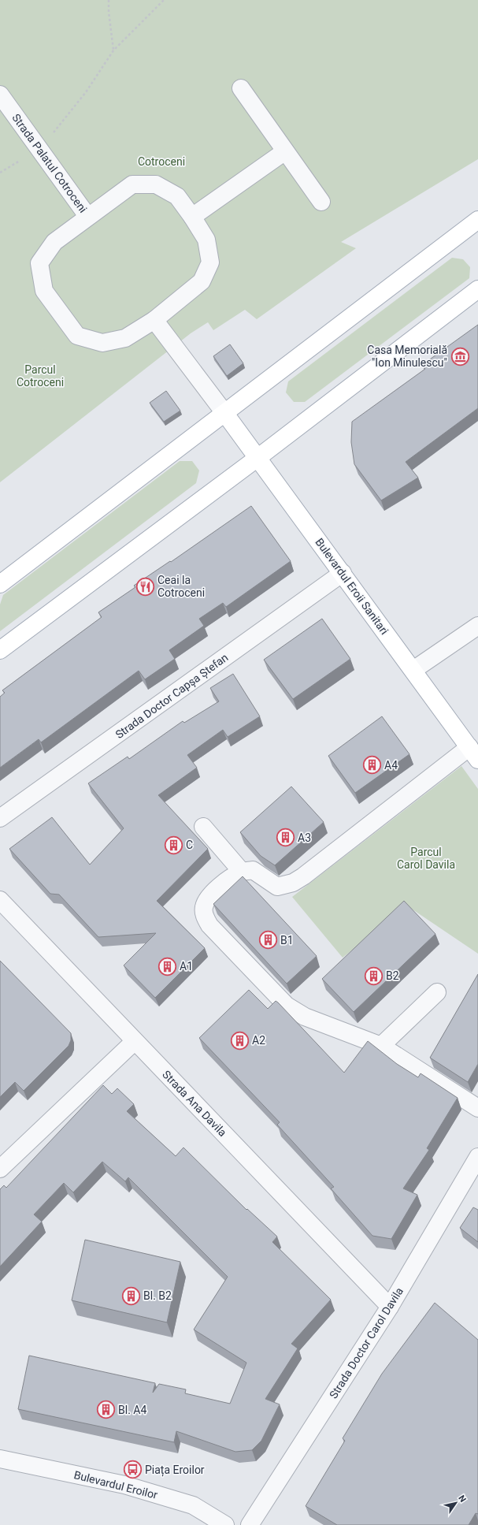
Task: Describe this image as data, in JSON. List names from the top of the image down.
{
  "streets": {
    "main road": ["Bulevardul Eroii Sanitari"],
    "street": [
      "Strada Palatul Cotroceni",
      "Strada Doctor Capșa Ștefan",
      "Strada Ana Davila",
      "Strada Doctor Carol Davila",
      "Bulevardul Eroilor"
    ]
  },
  "crossings": [
    ["Bulevardul Eroii Sanitari", "Strada Doctor Capșa Ștefan"],
    ["Strada Ana Davila", "Strada Doctor Carol Davila"]
  ],
  "parks": ["Cotroceni", "Parcul Cotroceni", "Parcul Carol Davila"],
  "places": {
    "museum": ["Casa Memorială \"Ion Minulescu\""],
    "restaurant": ["Ceai la Cotroceni"],
    "building": [
      "A4",
      "A3",
      "C",
      "B1",
      "A1",
      "B2",
      "A2",
      "Bl. B2",
      "Bl. A4"
    ],
    "bus stop": ["Piața Eroilor"]
  },
  "north": "top right"
}
